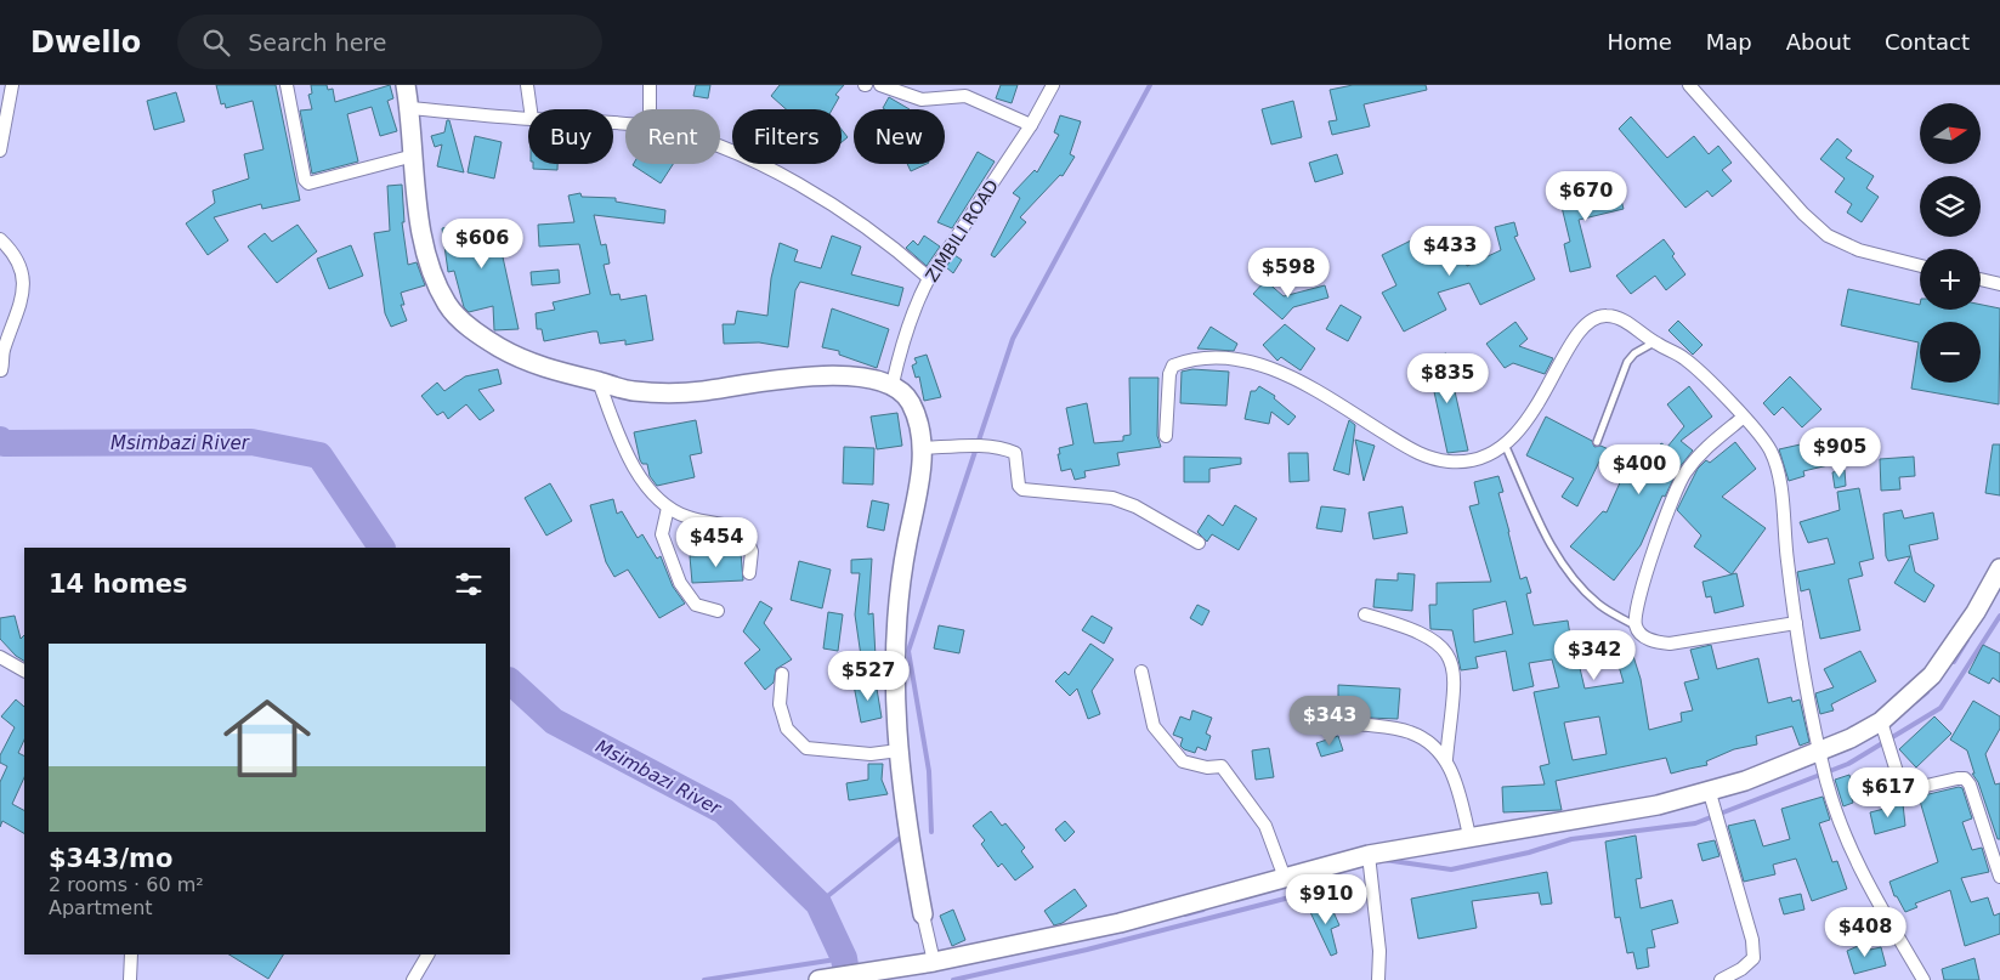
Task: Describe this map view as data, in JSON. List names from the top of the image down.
{
  "streets": {
    "street": ["ZIMBILI ROAD"]
  },
  "water": ["Msimbazi River"],
  "north": "right",
  "page": {
    "header": "Dwello",
    "search": "Search here",
    "nav": [
      "Home",
      "Map",
      "About",
      "Contact"
    ],
    "map_buttons": ["+", "−"],
    "chip": [
      "Buy",
      "Rent",
      "Filters",
      "New"
    ],
    "price": [
      "$670",
      "$606",
      "$433",
      "$598",
      "$835",
      "$905",
      "$400",
      "$454",
      "$342",
      "$527",
      "$343",
      "$617",
      "$910",
      "$408"
    ],
    "heading": "14 homes",
    "list": [
      {
        "name": "$343/mo",
        "note": "2 rooms · 60 m² · Apartment"
      }
    ]
  }
}
